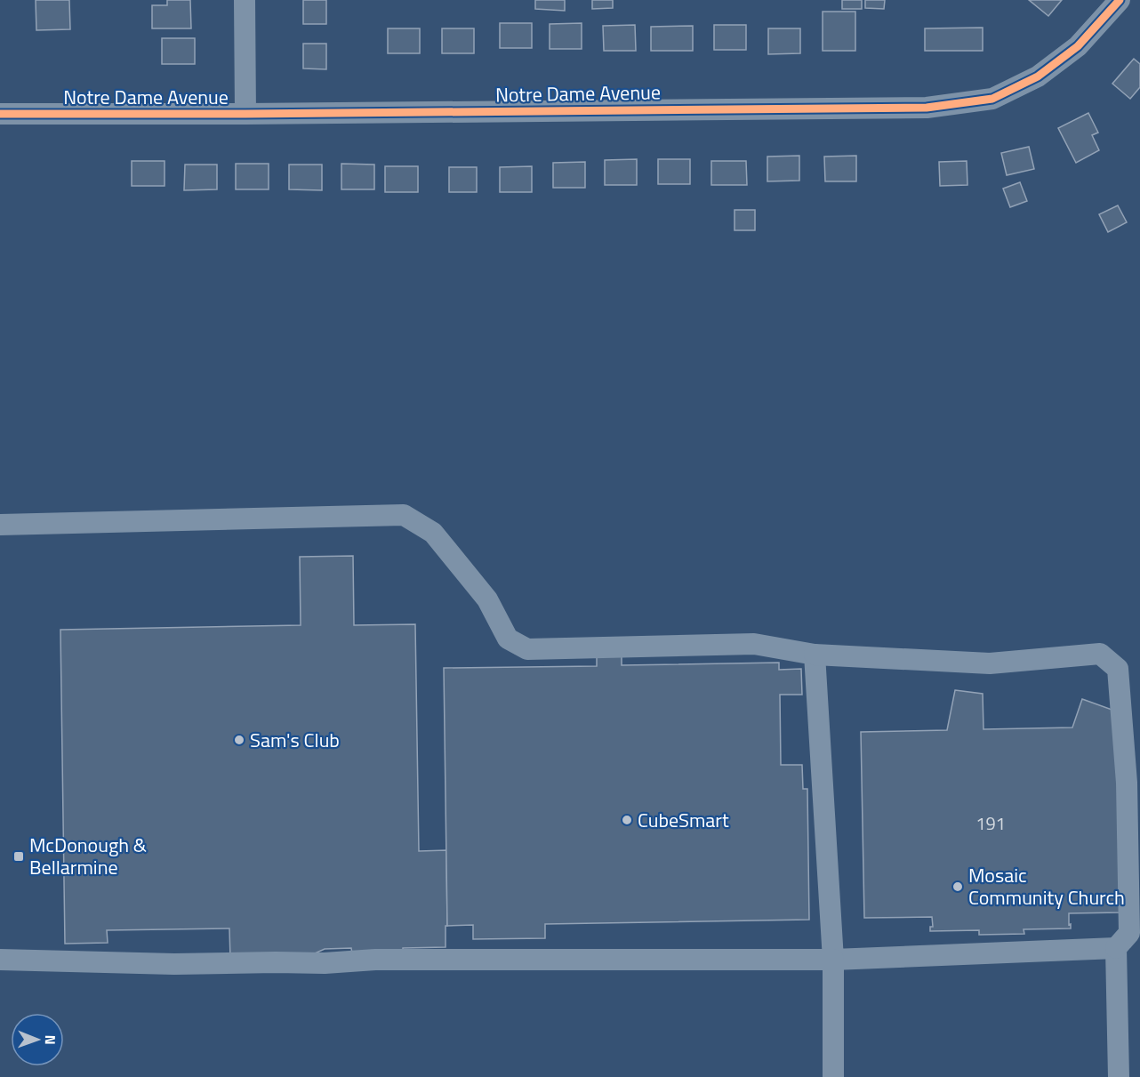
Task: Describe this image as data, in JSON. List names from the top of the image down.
{
  "streets": {
    "street": ["Notre Dame Avenue"]
  },
  "places": {
    "other": ["Sam's Club", "CubeSmart", "Mosaic Community Church"],
    "transit": ["McDonough & Bellarmine"]
  },
  "house_numbers": ["191"],
  "north": "right"
}
